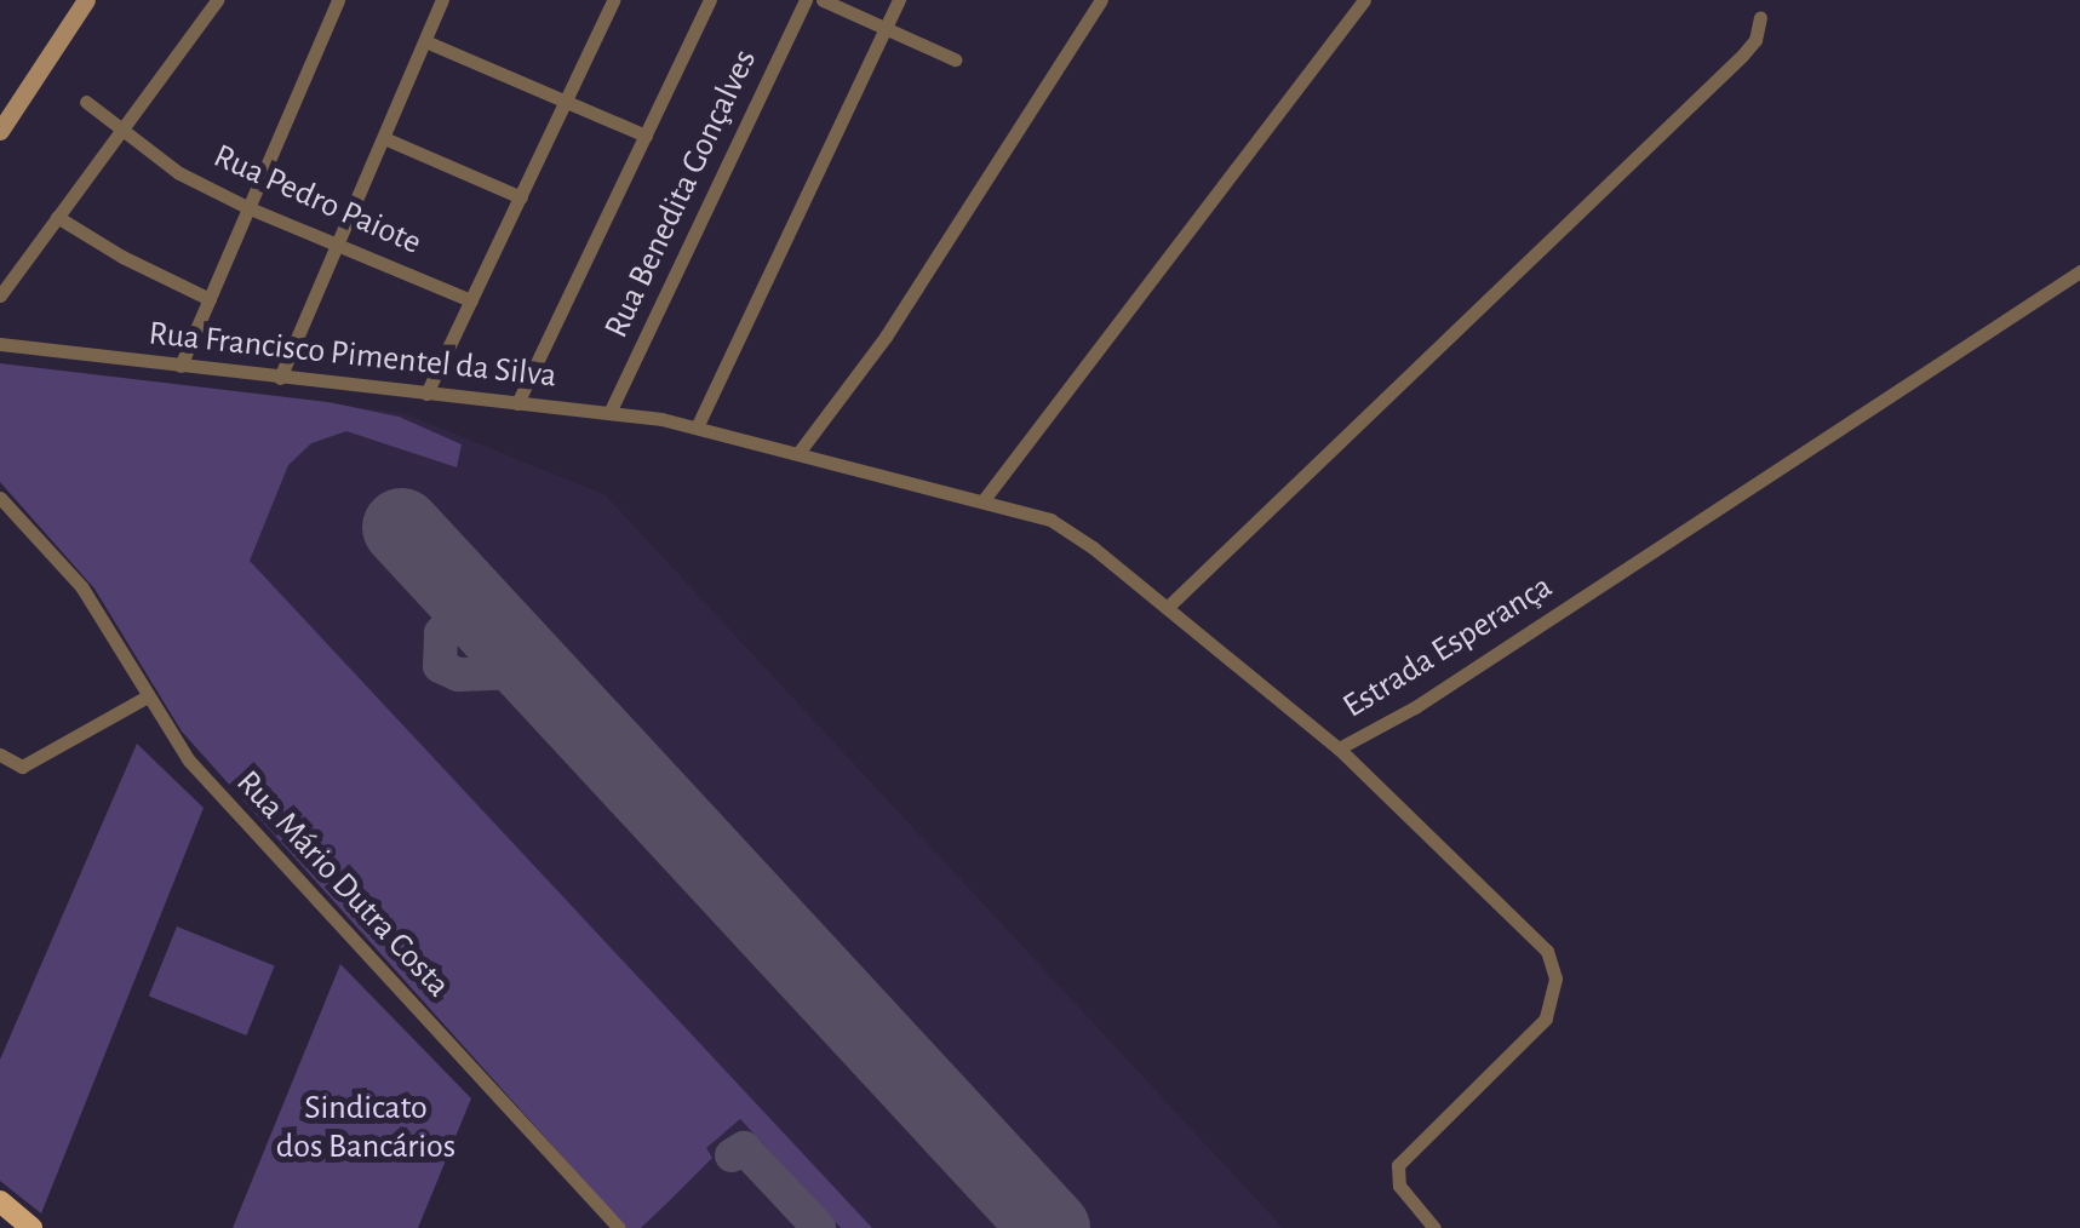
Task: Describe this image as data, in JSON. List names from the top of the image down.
{
  "streets": {
    "street": [
      "Rua Benedita Gonçalves",
      "Rua Pedro Paiote",
      "Rua Francisco Pimentel da Silva",
      "Estrada Esperança",
      "Rua Mário Dutra Costa"
    ]
  },
  "crossings": [
    ["Rua Benedita Gonçalves", "Rua Francisco Pimentel da Silva"],
    ["Rua Francisco Pimentel da Silva", "Estrada Esperança"]
  ],
  "parks": ["Sindicato dos Bancários"]
}
